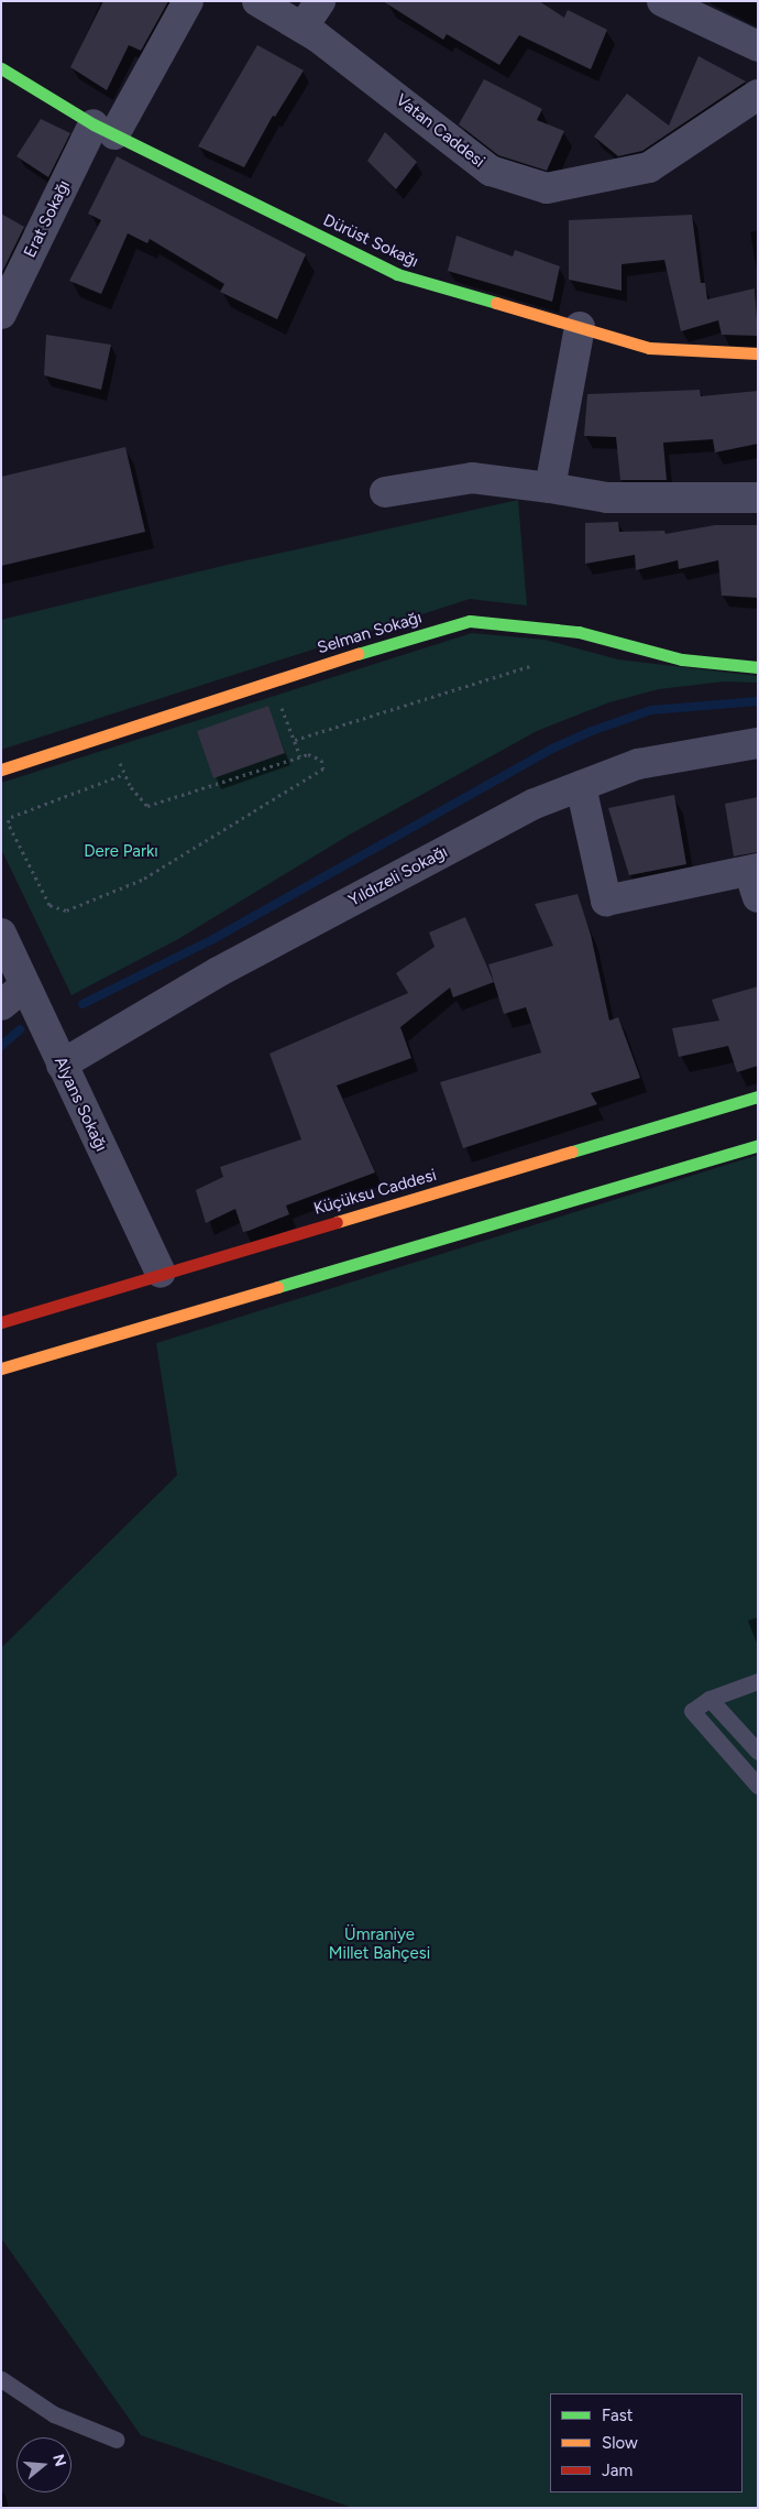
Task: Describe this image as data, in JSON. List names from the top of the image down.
{
  "streets": {
    "street": [
      "Vatan Caddesi",
      "Erat Sokağı",
      "Dürüst Sokağı",
      "Selman Sokağı",
      "Yıldızeli Sokağı",
      "Alyans Sokağı",
      "Küçüksu Caddesi"
    ]
  },
  "crossings": [
    ["Erat Sokağı", "Dürüst Sokağı"],
    ["Yıldızeli Sokağı", "Alyans Sokağı"],
    ["Alyans Sokağı", "Küçüksu Caddesi"]
  ],
  "parks": ["Dere Parkı", "Ümraniye Millet Bahçesi"],
  "legend": ["Fast", "Slow", "Jam"],
  "north": "right"
}
